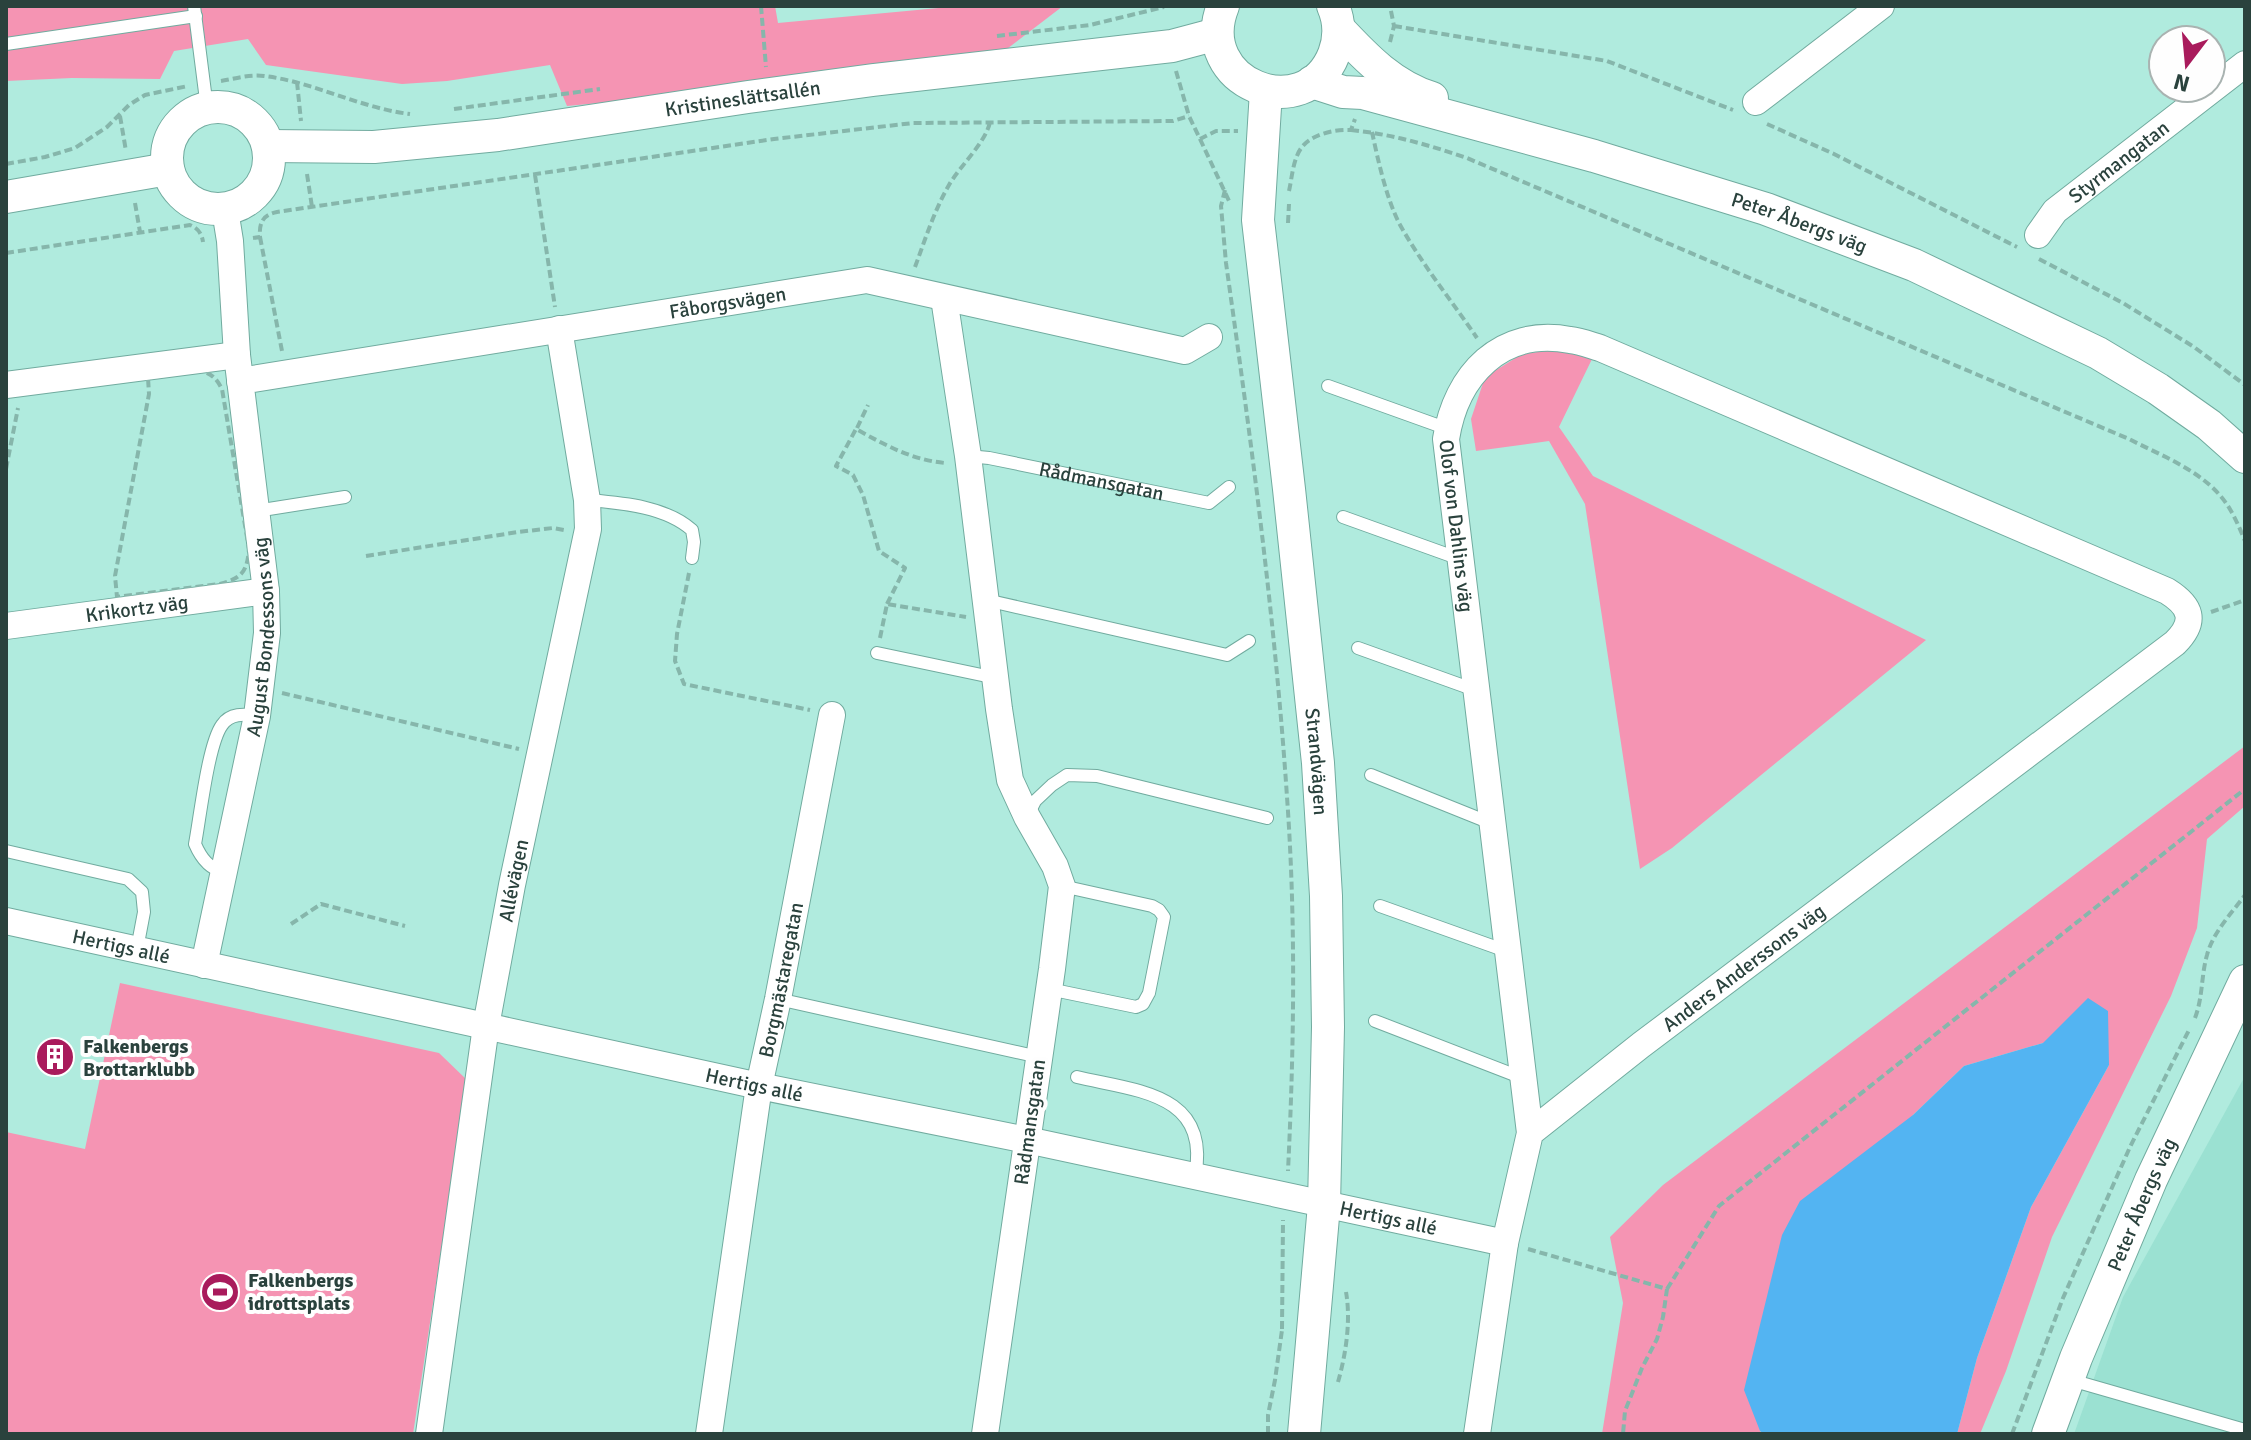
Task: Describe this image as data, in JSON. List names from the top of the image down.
{
  "streets": {
    "street": [
      "Kristineslättsallén",
      "Styrmangatan",
      "Peter Åbergs väg",
      "Fåborgsvägen",
      "Rådmansgatan",
      "Olof von Dahlins väg",
      "Krikortz väg",
      "August Bondessons väg",
      "Strandvägen",
      "Allévägen",
      "Hertigs allé",
      "Anders Anderssons väg",
      "Borgmästaregatan"
    ]
  },
  "crossings": [
    ["Kristineslättsallén", "August Bondessons väg"],
    ["Fåborgsvägen", "August Bondessons väg"],
    ["Fåborgsvägen", "Allévägen"],
    ["Rådmansgatan", "Hertigs allé"],
    ["Olof von Dahlins väg", "Anders Anderssons väg"],
    ["Krikortz väg", "August Bondessons väg"],
    ["August Bondessons väg", "Hertigs allé"],
    ["Strandvägen", "Hertigs allé"],
    ["Allévägen", "Hertigs allé"],
    ["Hertigs allé", "Borgmästaregatan"]
  ],
  "places": {
    "building": ["Falkenbergs Brottarklubb"],
    "sports": ["Falkenbergs idrottsplats"]
  },
  "north": "bottom"
}
